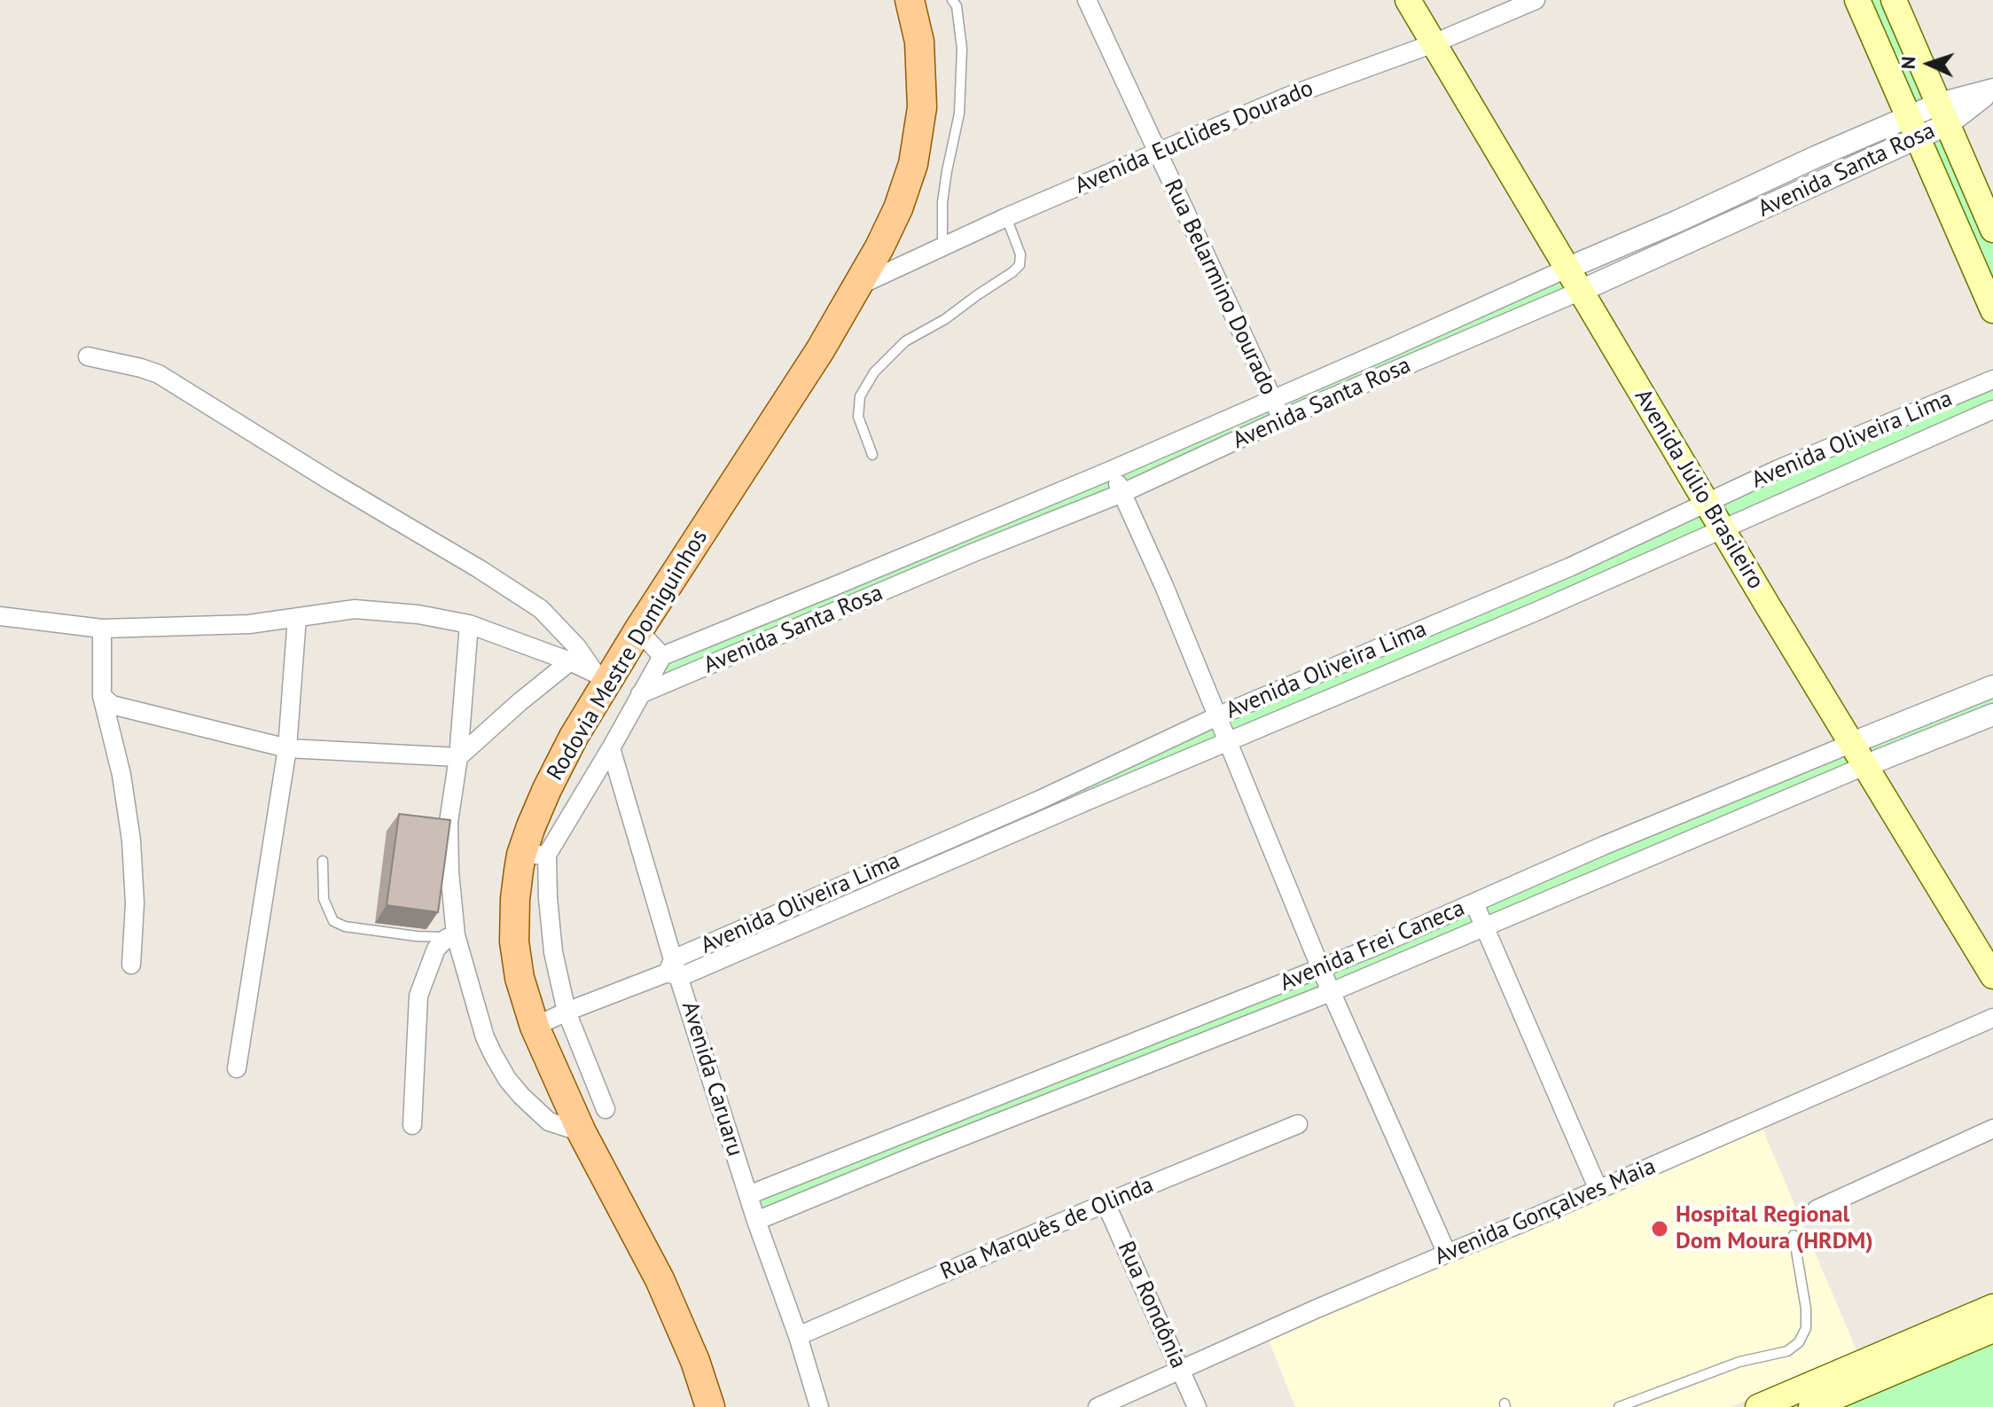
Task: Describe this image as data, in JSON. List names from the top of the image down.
{
  "streets": {
    "main road": ["Avenida Júlio Brasileiro", "Rodovia Mestre Domiguinhos"],
    "street": [
      "Avenida Euclides Dourado",
      "Avenida Santa Rosa",
      "Rua Belarmino Dourado",
      "Avenida Oliveira Lima",
      "Avenida Frei Caneca",
      "Avenida Caruaru",
      "Avenida Gonçalves Maia",
      "Rua Marquês de Olinda",
      "Rua Rondônia"
    ]
  },
  "crossings": [
    ["Avenida Euclides Dourado", "Rua Belarmino Dourado"],
    ["Avenida Euclides Dourado", "Avenida Júlio Brasileiro"],
    ["Avenida Euclides Dourado", "Rodovia Mestre Domiguinhos"],
    ["Avenida Santa Rosa", "Rua Belarmino Dourado"],
    ["Avenida Santa Rosa", "Avenida Júlio Brasileiro"],
    ["Avenida Oliveira Lima", "Avenida Júlio Brasileiro"],
    ["Avenida Oliveira Lima", "Rodovia Mestre Domiguinhos"],
    ["Avenida Oliveira Lima", "Avenida Caruaru"],
    ["Avenida Júlio Brasileiro", "Avenida Frei Caneca"],
    ["Avenida Frei Caneca", "Avenida Caruaru"],
    ["Avenida Caruaru", "Rua Marquês de Olinda"],
    ["Avenida Gonçalves Maia", "Rua Rondônia"],
    ["Rua Marquês de Olinda", "Rua Rondônia"]
  ],
  "places": ["Hospital Regional Dom Moura (HRDM)"],
  "north": "left"
}
